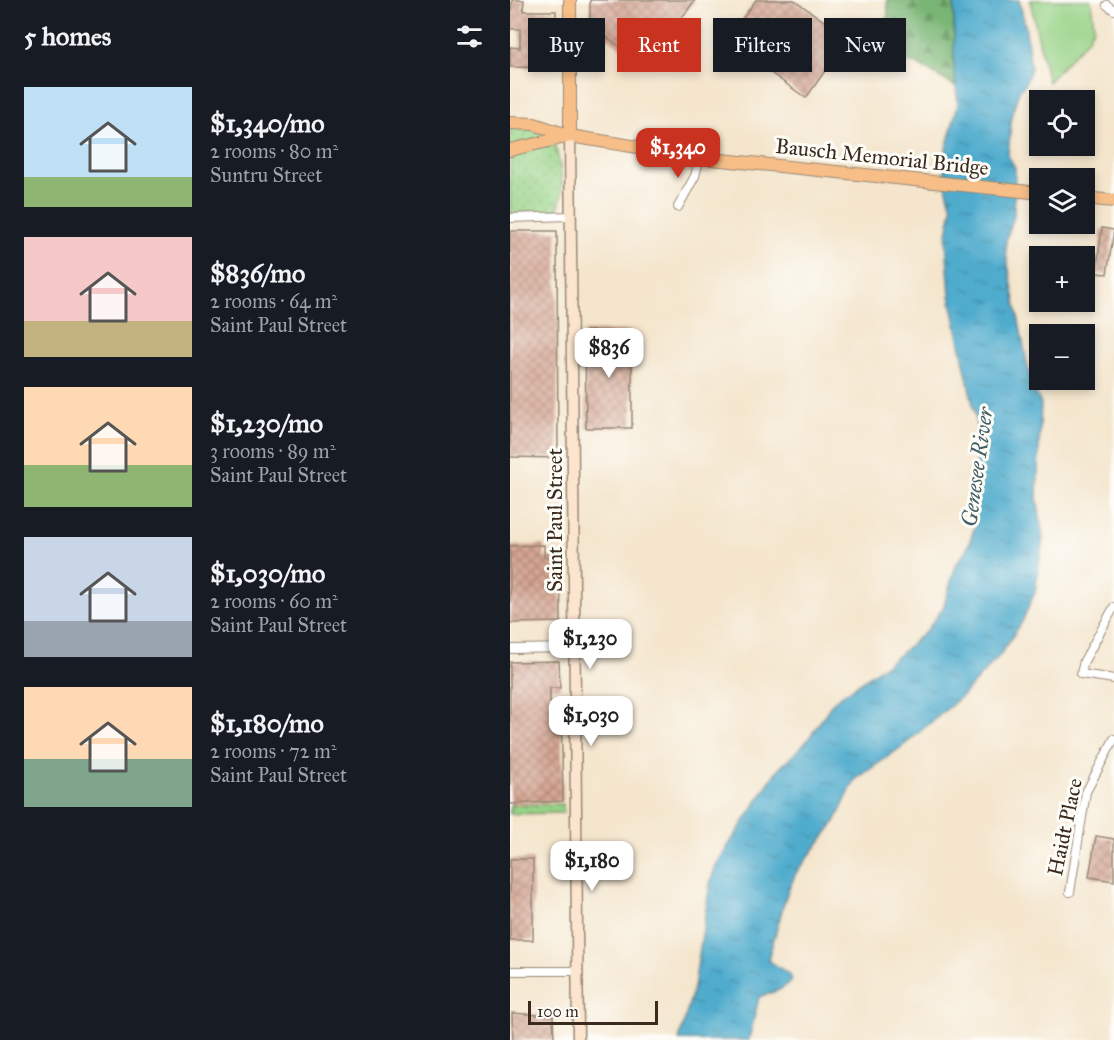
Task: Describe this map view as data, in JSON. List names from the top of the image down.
{
  "streets": {
    "main road": ["Bausch Memorial Bridge", "Saint Paul Street"],
    "street": ["Haidt Place"]
  },
  "crossings": [
    ["Bausch Memorial Bridge", "Saint Paul Street"]
  ],
  "water": ["Genesee River"],
  "scale_bar": "100 m",
  "page": {
    "heading": "5 homes",
    "chip": [
      "Buy",
      "Rent",
      "Filters",
      "New"
    ],
    "list": [
      {
        "name": "$1,340/mo",
        "note": "2 rooms · 80 m² · Suntru Street"
      },
      {
        "name": "$836/mo",
        "note": "2 rooms · 64 m² · Saint Paul Street"
      },
      {
        "name": "$1,230/mo",
        "note": "3 rooms · 89 m² · Saint Paul Street"
      },
      {
        "name": "$1,030/mo",
        "note": "2 rooms · 60 m² · Saint Paul Street"
      },
      {
        "name": "$1,180/mo",
        "note": "2 rooms · 72 m² · Saint Paul Street"
      }
    ],
    "map_buttons": ["+", "−"],
    "price": [
      "$1,340",
      "$836",
      "$1,230",
      "$1,030",
      "$1,180"
    ],
    "scale": "100 m"
  }
}
